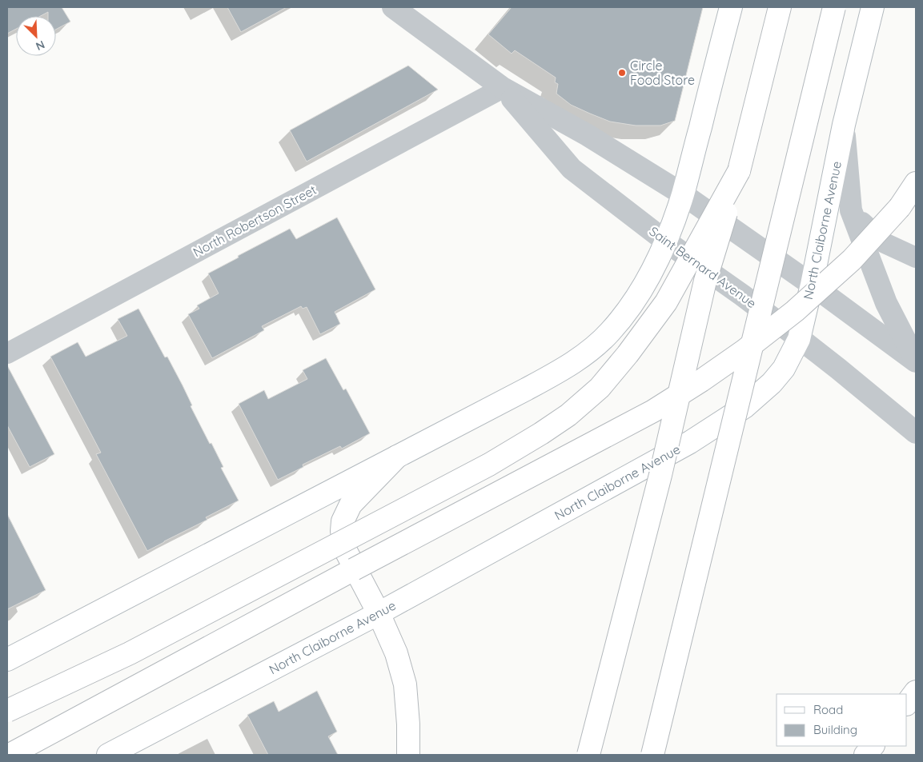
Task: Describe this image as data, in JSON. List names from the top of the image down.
{
  "streets": {
    "main road": ["North Claiborne Avenue"],
    "street": ["North Robertson Street", "Saint Bernard Avenue"]
  },
  "crossings": [
    ["North Robertson Street", "Saint Bernard Avenue"],
    ["North Claiborne Avenue", "Saint Bernard Avenue"]
  ],
  "places": ["Circle Food Store"],
  "legend": ["Road", "Building"],
  "north": "bottom right"
}
